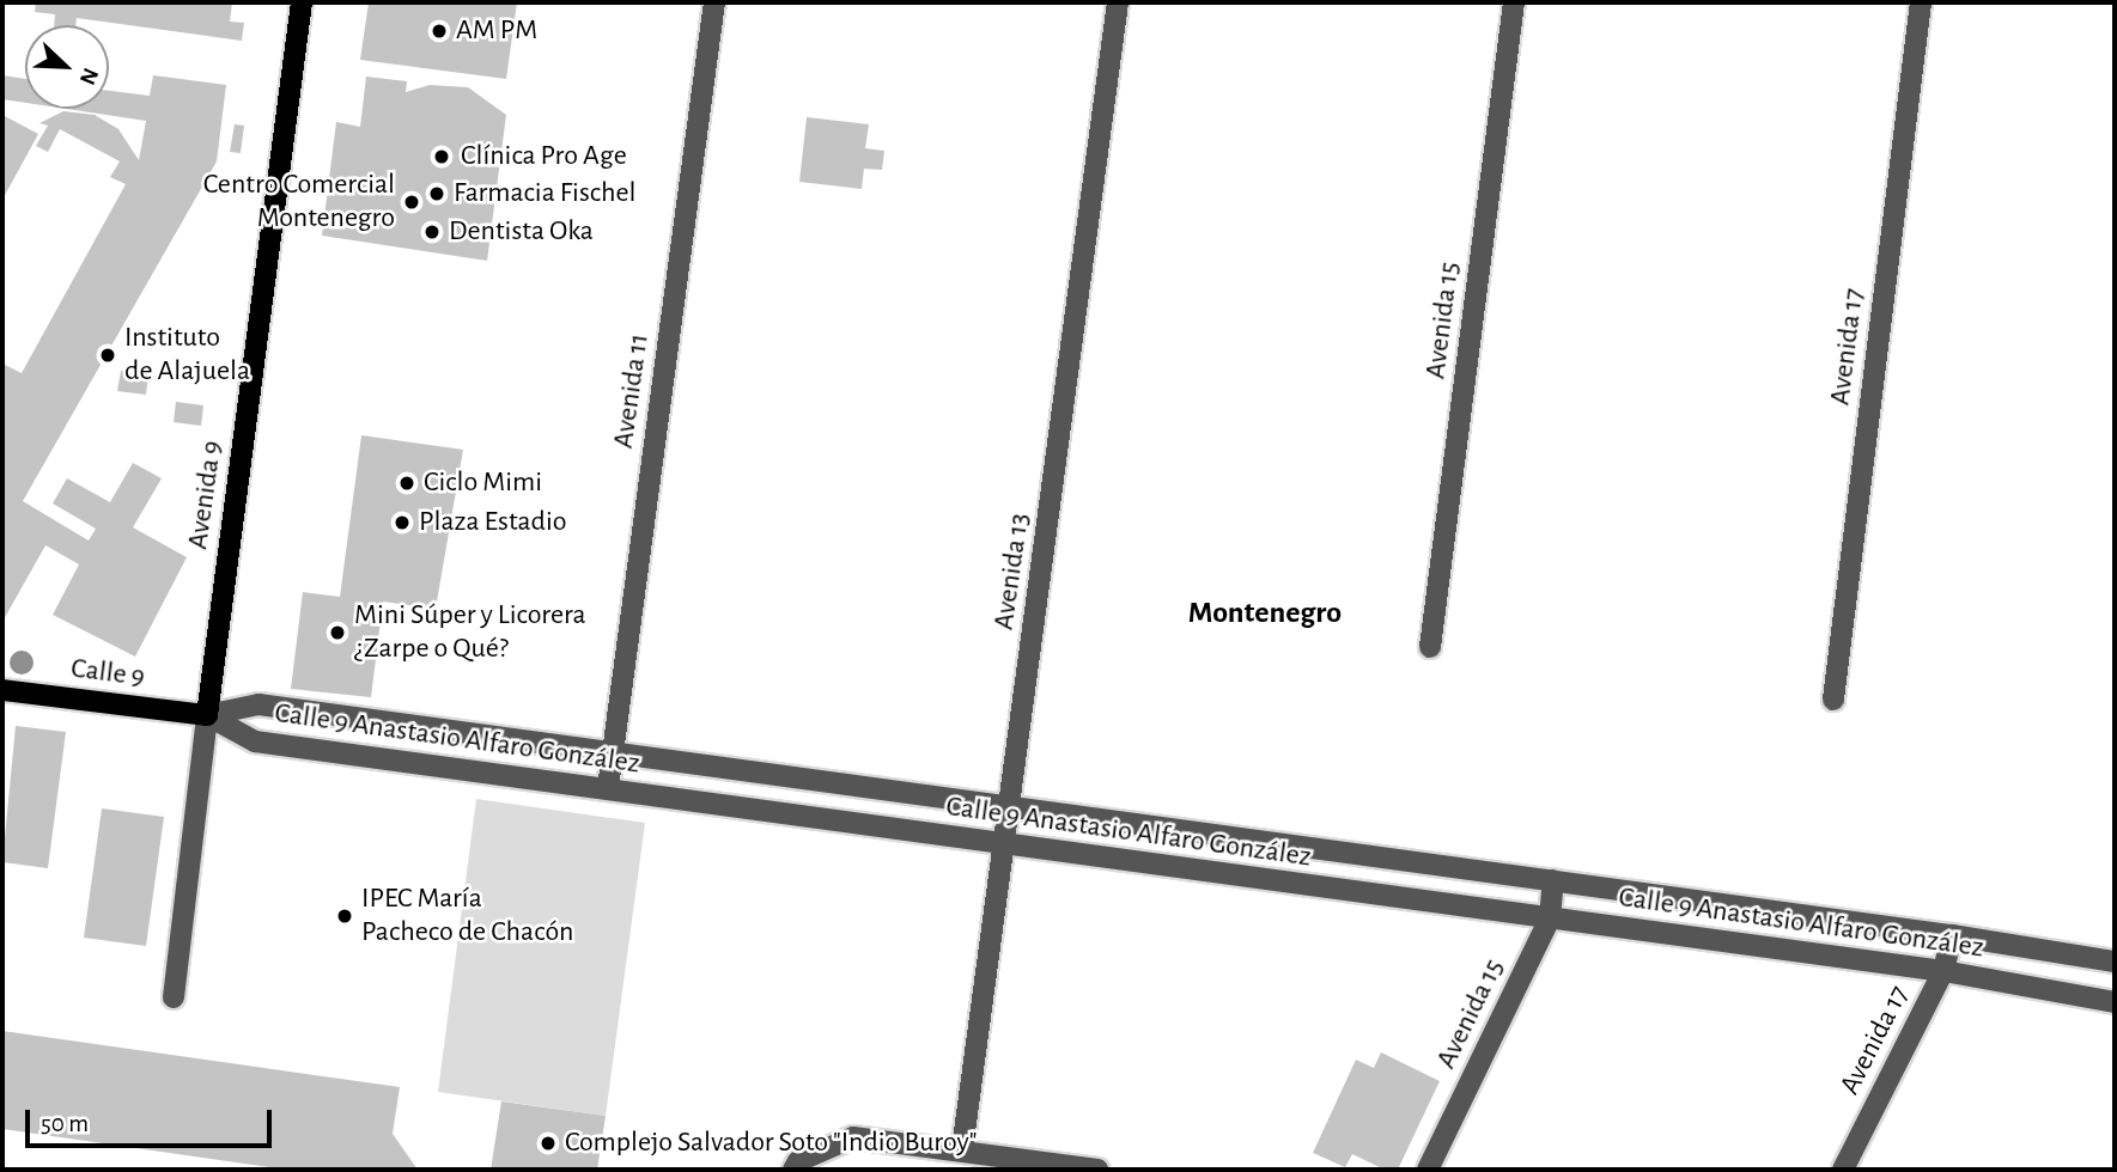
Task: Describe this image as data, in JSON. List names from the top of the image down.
{
  "streets": {
    "main road": ["Avenida 9", "Calle 9"],
    "street": [
      "Avenida 15",
      "Avenida 17",
      "Avenida 11",
      "Avenida 13",
      "Calle 9 Anastasio Alfaro González"
    ]
  },
  "crossings": [
    ["Avenida 15", "Calle 9 Anastasio Alfaro González"],
    ["Avenida 17", "Calle 9 Anastasio Alfaro González"],
    ["Avenida 11", "Calle 9 Anastasio Alfaro González"],
    ["Avenida 9", "Calle 9"],
    ["Avenida 9", "Calle 9 Anastasio Alfaro González"],
    ["Avenida 13", "Calle 9 Anastasio Alfaro González"],
    ["Calle 9", "Calle 9 Anastasio Alfaro González"]
  ],
  "districts": ["Montenegro"],
  "places": [
    "AM PM",
    "Clínica Pro Age",
    "Farmacia Fischel",
    "Centro Comercial Montenegro",
    "Dentista Oka",
    "Instituto de Alajuela",
    "Ciclo Mimi",
    "Plaza Estadio",
    "Mini Súper y Licorera ¿Zarpe o Qué?",
    "IPEC María Pacheco de Chacón",
    "Complejo Salvador Soto \"Indio Buroy\""
  ],
  "scale_bar": "50 m",
  "north": "bottom right"
}
